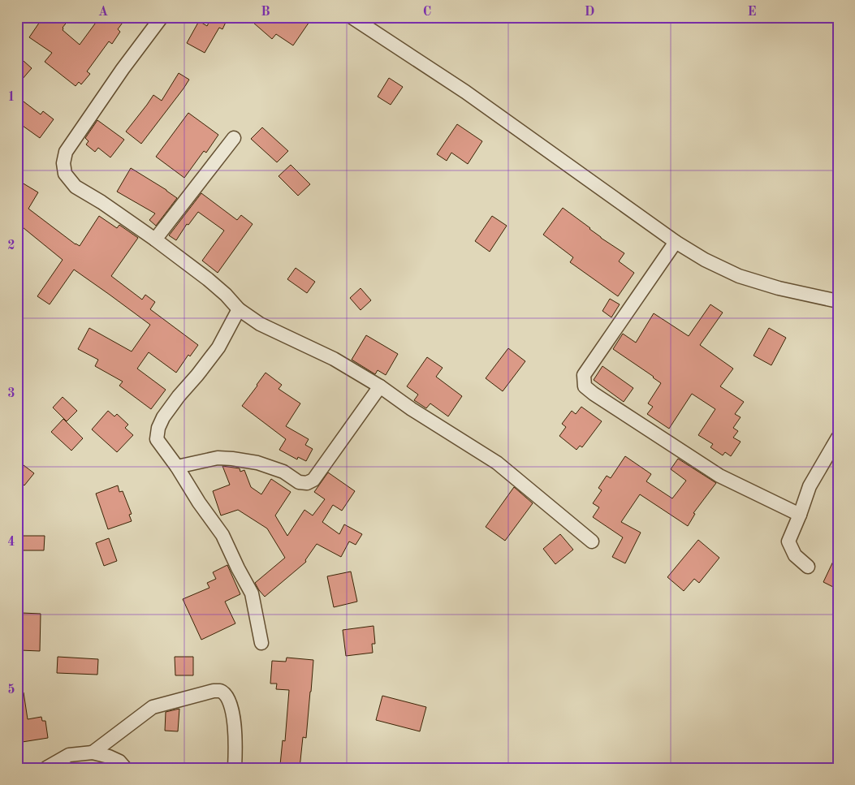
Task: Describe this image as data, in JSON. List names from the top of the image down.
{
  "grid": {
    "columns": [
      "A",
      "B",
      "C",
      "D",
      "E"
    ],
    "rows": [
      "1",
      "2",
      "3",
      "4",
      "5"
    ]
  }
}
